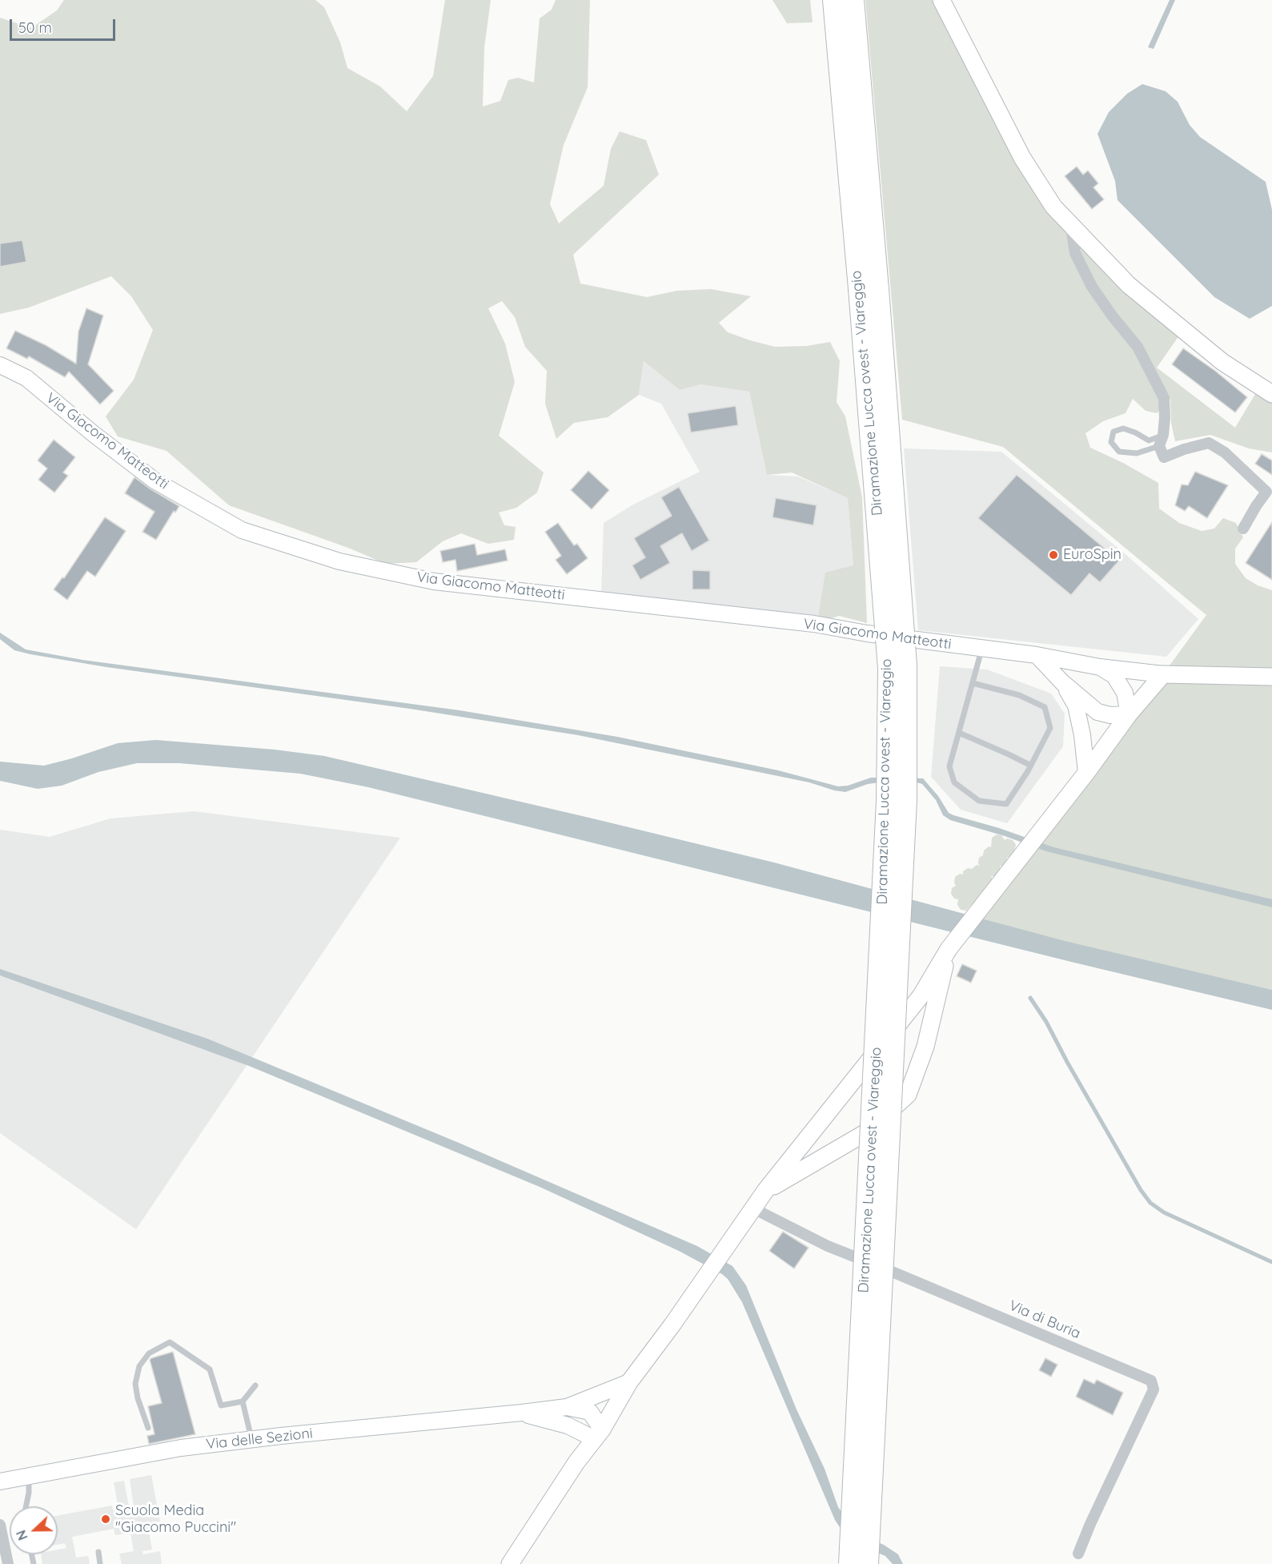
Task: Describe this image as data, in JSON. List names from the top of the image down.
{
  "streets": {
    "highway": ["Diramazione Lucca ovest - Viareggio"],
    "main road": ["Via Giacomo Matteotti", "Via delle Sezioni"],
    "street": ["Via di Buria"]
  },
  "places": ["EuroSpin", "Scuola Media \"Giacomo Puccini\""],
  "scale_bar": "50 m",
  "north": "left"
}
